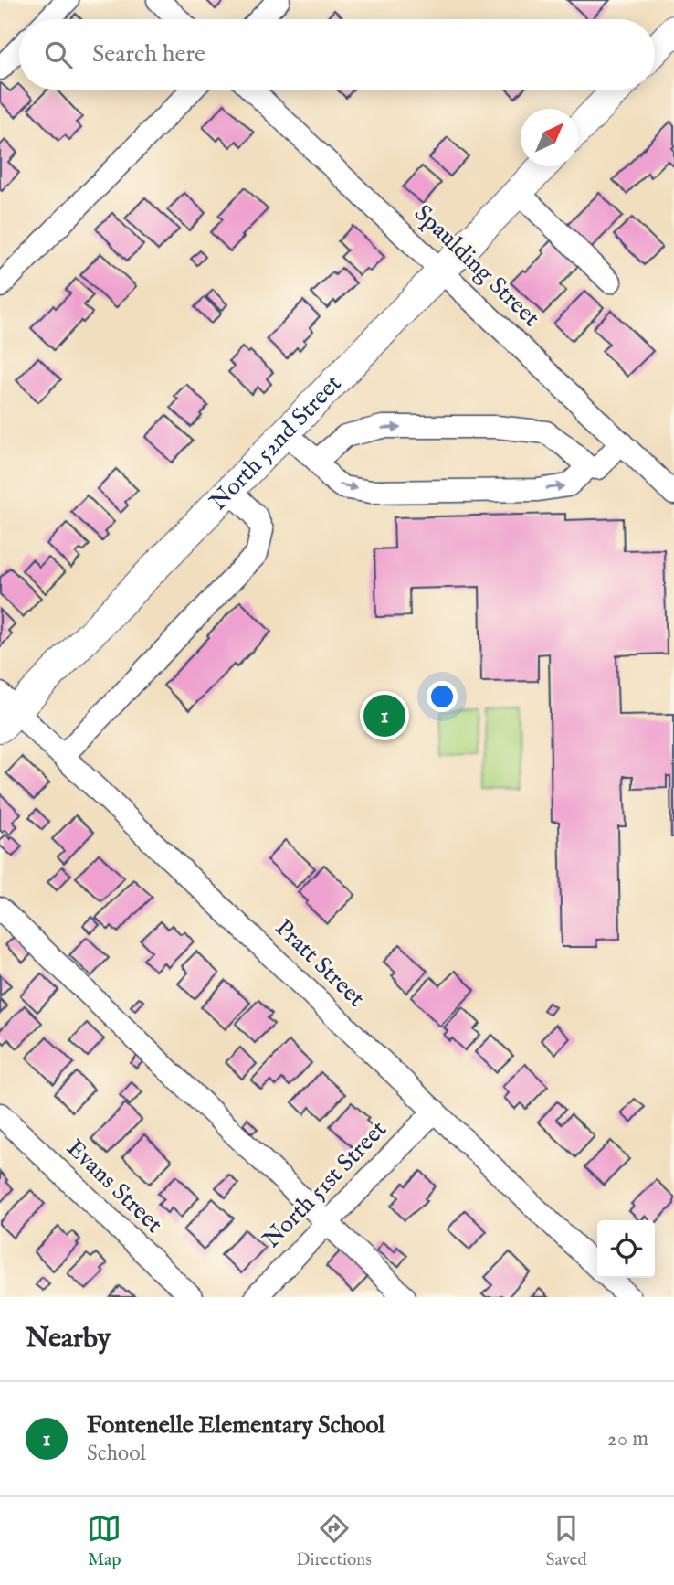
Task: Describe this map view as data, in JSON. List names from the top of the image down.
{
  "streets": {
    "main road": ["North 52nd Street"],
    "street": [
      "Spaulding Street",
      "Pratt Street",
      "North 51st Street",
      "Evans Street"
    ]
  },
  "crossings": [
    ["Spaulding Street", "North 52nd Street"],
    ["North 52nd Street", "Pratt Street"],
    ["Pratt Street", "North 51st Street"]
  ],
  "north": "top right",
  "page": {
    "search": "Search here",
    "pins": "1",
    "heading": "Nearby",
    "list": [
      {
        "mark": "1",
        "name": "Fontenelle Elementary School",
        "note": "School",
        "value": "20 m"
      }
    ],
    "nav": ["Map", "Directions", "Saved"]
  }
}
